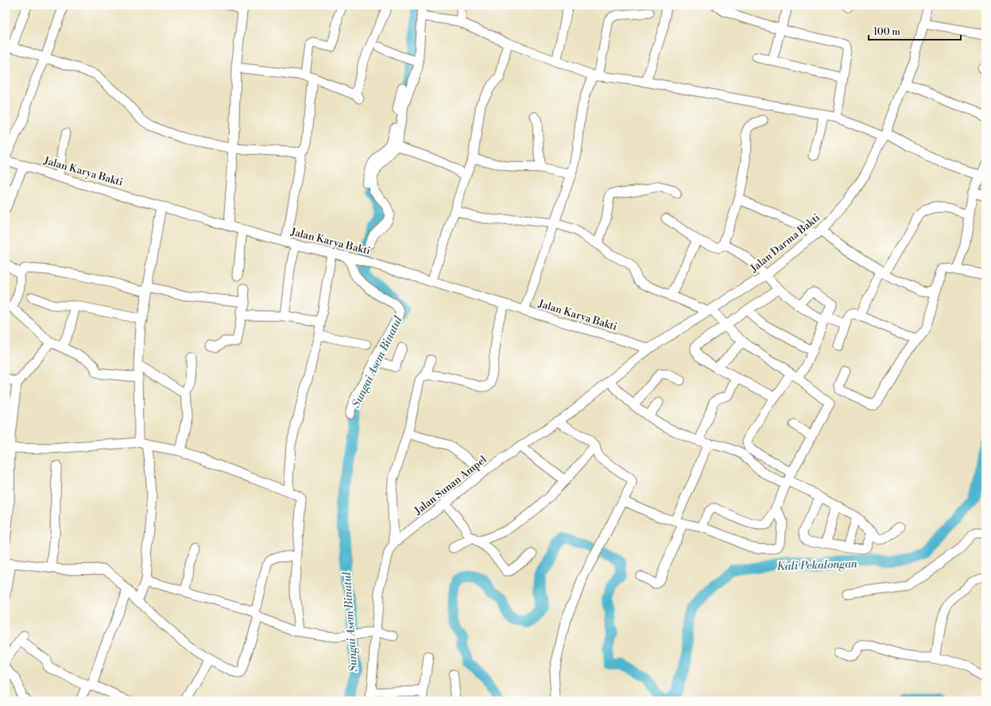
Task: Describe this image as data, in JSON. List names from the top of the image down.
{
  "streets": {
    "street": ["Jalan Karya Bakti", "Jalan Darma Bakti", "Jalan Sunan Ampel"]
  },
  "crossings": [
    ["Jalan Karya Bakti", "Jalan Darma Bakti"],
    ["Jalan Karya Bakti", "Jalan Sunan Ampel"],
    ["Jalan Darma Bakti", "Jalan Sunan Ampel"]
  ],
  "water": ["Sungai Asem Binatul", "Kali Pekalongan"],
  "scale_bar": "100 m"
}
